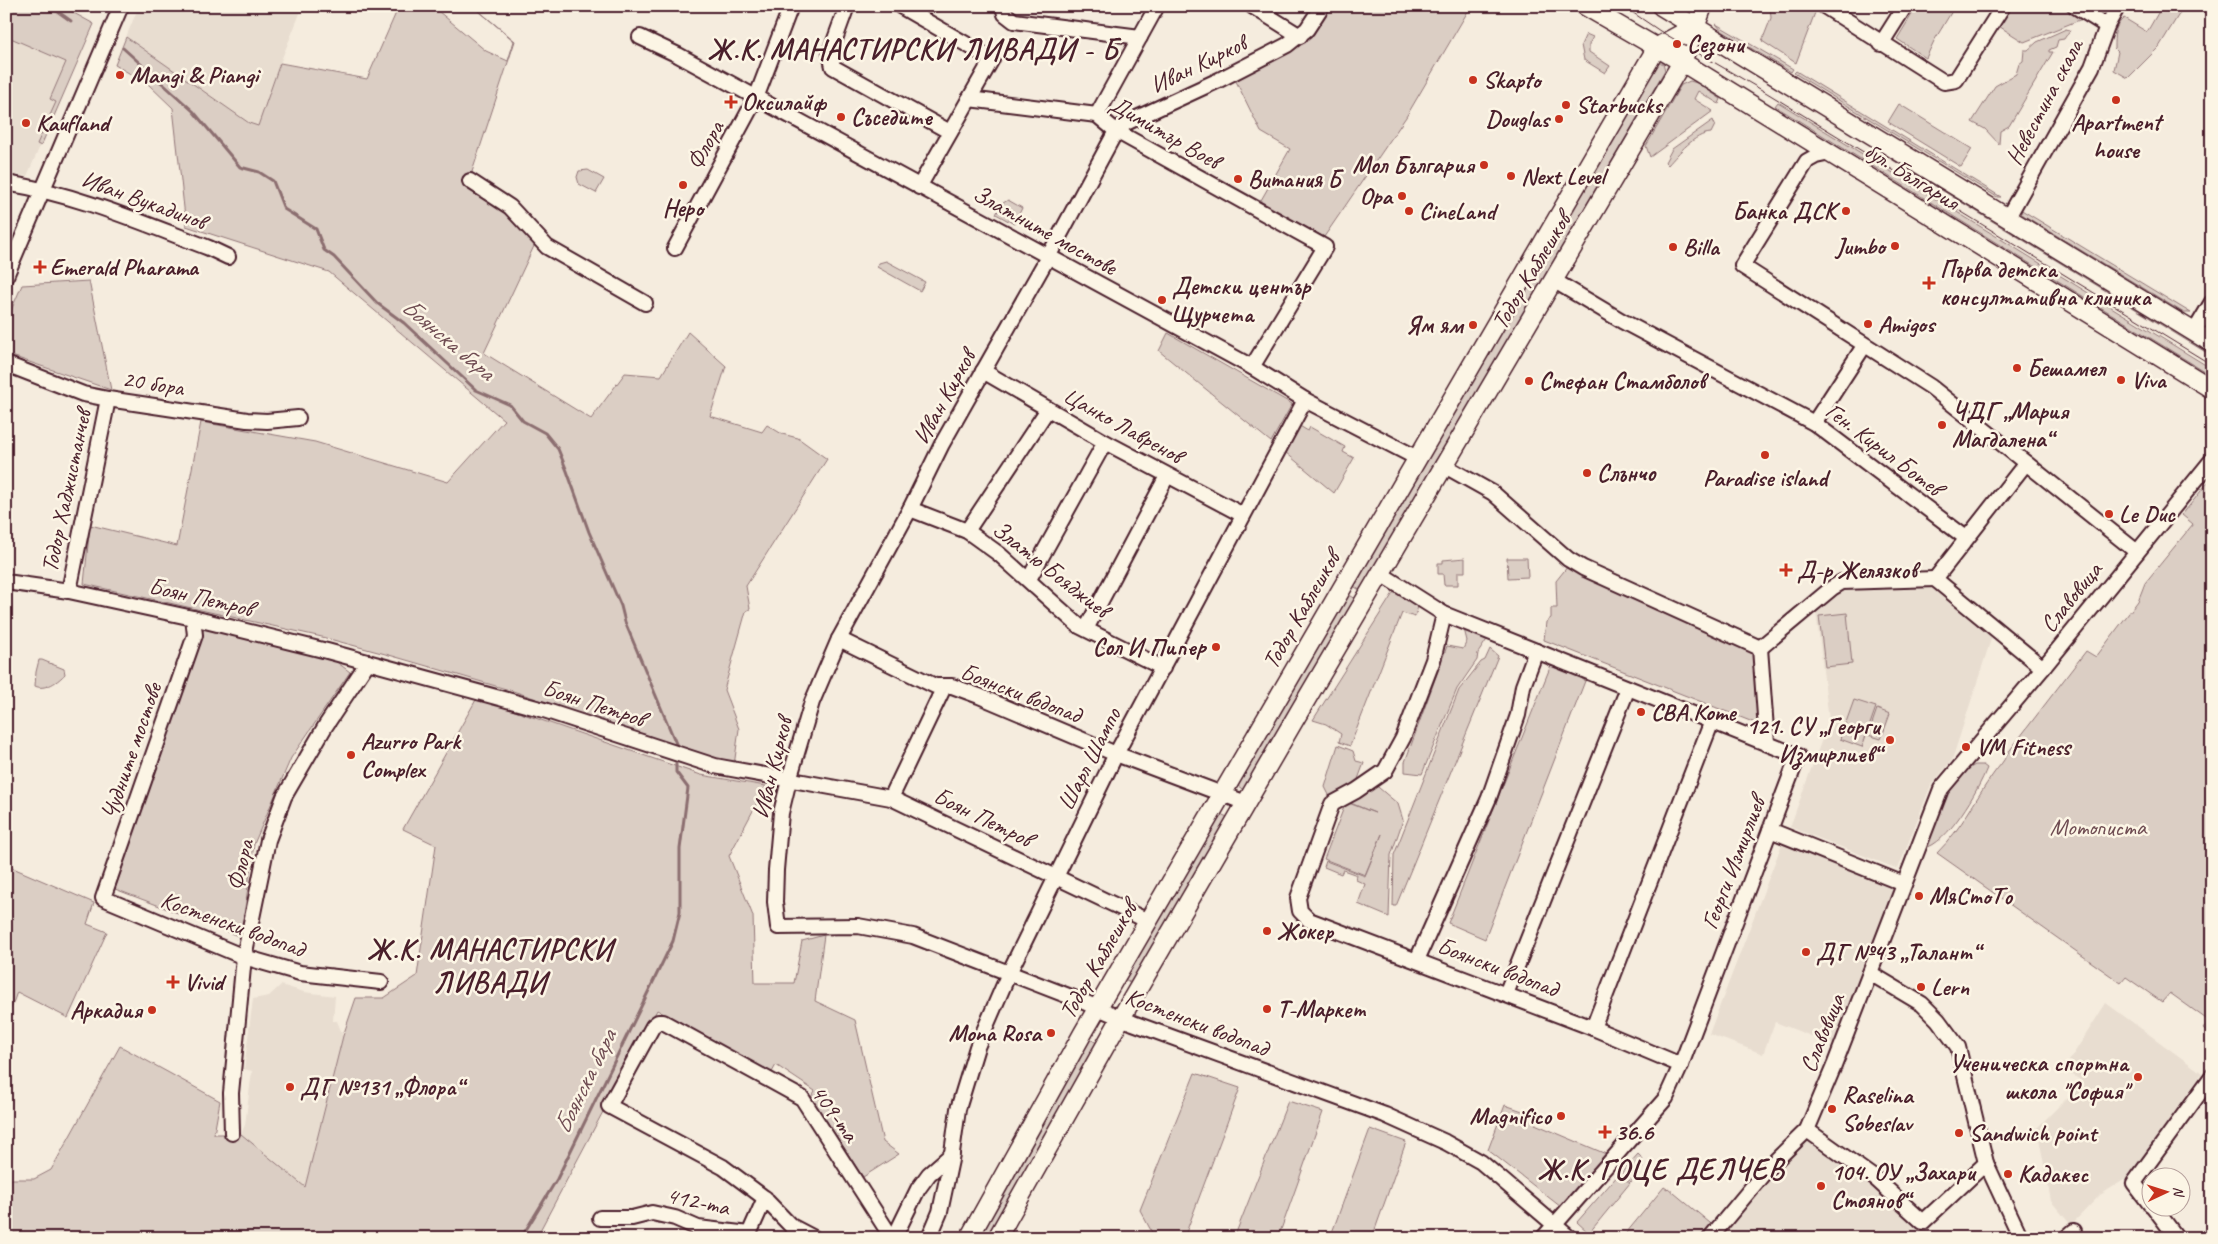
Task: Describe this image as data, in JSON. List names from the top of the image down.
{
  "streets": {
    "main road": ["бул. България", "Тодор Каблешков"],
    "street": [
      "Иван Кирков",
      "Невестина скала",
      "Димитър Воев",
      "Флора",
      "Иван Вукадинов",
      "Златните мостове",
      "20 бора",
      "Цанко Лавренов",
      "Ген. Кирил Ботев",
      "Тодор Хаджистанчев",
      "Златю Бояджиев",
      "Боян Петров",
      "Славовица",
      "Боянски водопад",
      "Чудните мостове",
      "Шарл Шампо",
      "Георги Измирлиев",
      "Костенски водопад",
      "409-та",
      "412-та"
    ]
  },
  "crossings": [
    ["Иван Кирков", "Димитър Воев"],
    ["Иван Кирков", "Златните мостове"],
    ["Иван Кирков", "Цанко Лавренов"],
    ["Иван Кирков", "Златю Бояджиев"],
    ["Иван Кирков", "Боян Петров"],
    ["Иван Кирков", "Боянски водопад"],
    ["Иван Кирков", "Костенски водопад"],
    ["Невестина скала", "бул. България"],
    ["Димитър Воев", "Златните мостове"],
    ["Флора", "Златните мостове"],
    ["Флора", "Боян Петров"],
    ["Флора", "Костенски водопад"],
    ["бул. България", "Тодор Каблешков"],
    ["Златните мостове", "Тодор Каблешков"],
    ["Златните мостове", "Шарл Шампо"],
    ["Тодор Каблешков", "Ген. Кирил Ботев"],
    ["Тодор Каблешков", "Боян Петров"],
    ["Тодор Каблешков", "Боянски водопад"],
    ["Тодор Каблешков", "Георги Измирлиев"],
    ["Тодор Каблешков", "Костенски водопад"],
    ["20 бора", "Тодор Хаджистанчев"],
    ["Цанко Лавренов", "Шарл Шампо"],
    ["Тодор Хаджистанчев", "Боян Петров"],
    ["Златю Бояджиев", "Шарл Шампо"],
    ["Боян Петров", "Чудните мостове"],
    ["Боян Петров", "Шарл Шампо"],
    ["Боянски водопад", "Шарл Шампо"],
    ["Боянски водопад", "Георги Измирлиев"],
    ["Чудните мостове", "Костенски водопад"],
    ["Шарл Шампо", "Костенски водопад"],
    ["Георги Измирлиев", "Костенски водопад"],
    ["409-та", "412-та"]
  ],
  "districts": ["Ж.К. МАНАСТИРСКИ ЛИВАДИ - Б", "Ж.К. МАНАСТИРСКИ ЛИВАДИ", "Ж.К. ГОЦЕ ДЕЛЧЕВ"],
  "water": ["Боянска бара"],
  "parks": ["Мотописта"],
  "places": {
    "other": [
      "Сезони",
      "Mangi & Piangi",
      "Skapto",
      "Apartment house",
      "Starbucks",
      "Съседите",
      "Douglas",
      "Kaufland",
      "Мол България",
      "Next Level",
      "Витания Б",
      "Неро",
      "Opa",
      "CineLand",
      "Банка ДСК",
      "Jumbo",
      "Billa",
      "Детски център Щурчета",
      "Amigos",
      "Ям ям",
      "Бешамел",
      "Viva",
      "Стефан Стамболов",
      "ЧДГ „Мария Магдалена“",
      "Paradise island",
      "Слънчо",
      "Le Duc",
      "Сол И Пипер",
      "CBA Kome",
      "121. СУ „Георги Измирлиев“",
      "VM Fitness",
      "Azurro Park Complex",
      "МяСтоТо",
      "Жокер",
      "ДГ №43 „Талант“",
      "Lern",
      "Т-Маркет",
      "Аркадия",
      "Mona Rosa",
      "Ученическа спортна школа \"София\"",
      "ДГ №131 „Флора“",
      "Raselina Sobeslav",
      "Magnifico",
      "Sandwich point",
      "Кадакес",
      "104. ОУ „Захари Стоянов“"
    ],
    "health": [
      "Оксилайф",
      "Emerald Pharama",
      "Първа детска консултативна клиника",
      "Д-р Желязков",
      "Vivid",
      "36.6"
    ]
  },
  "north": "right"
}
